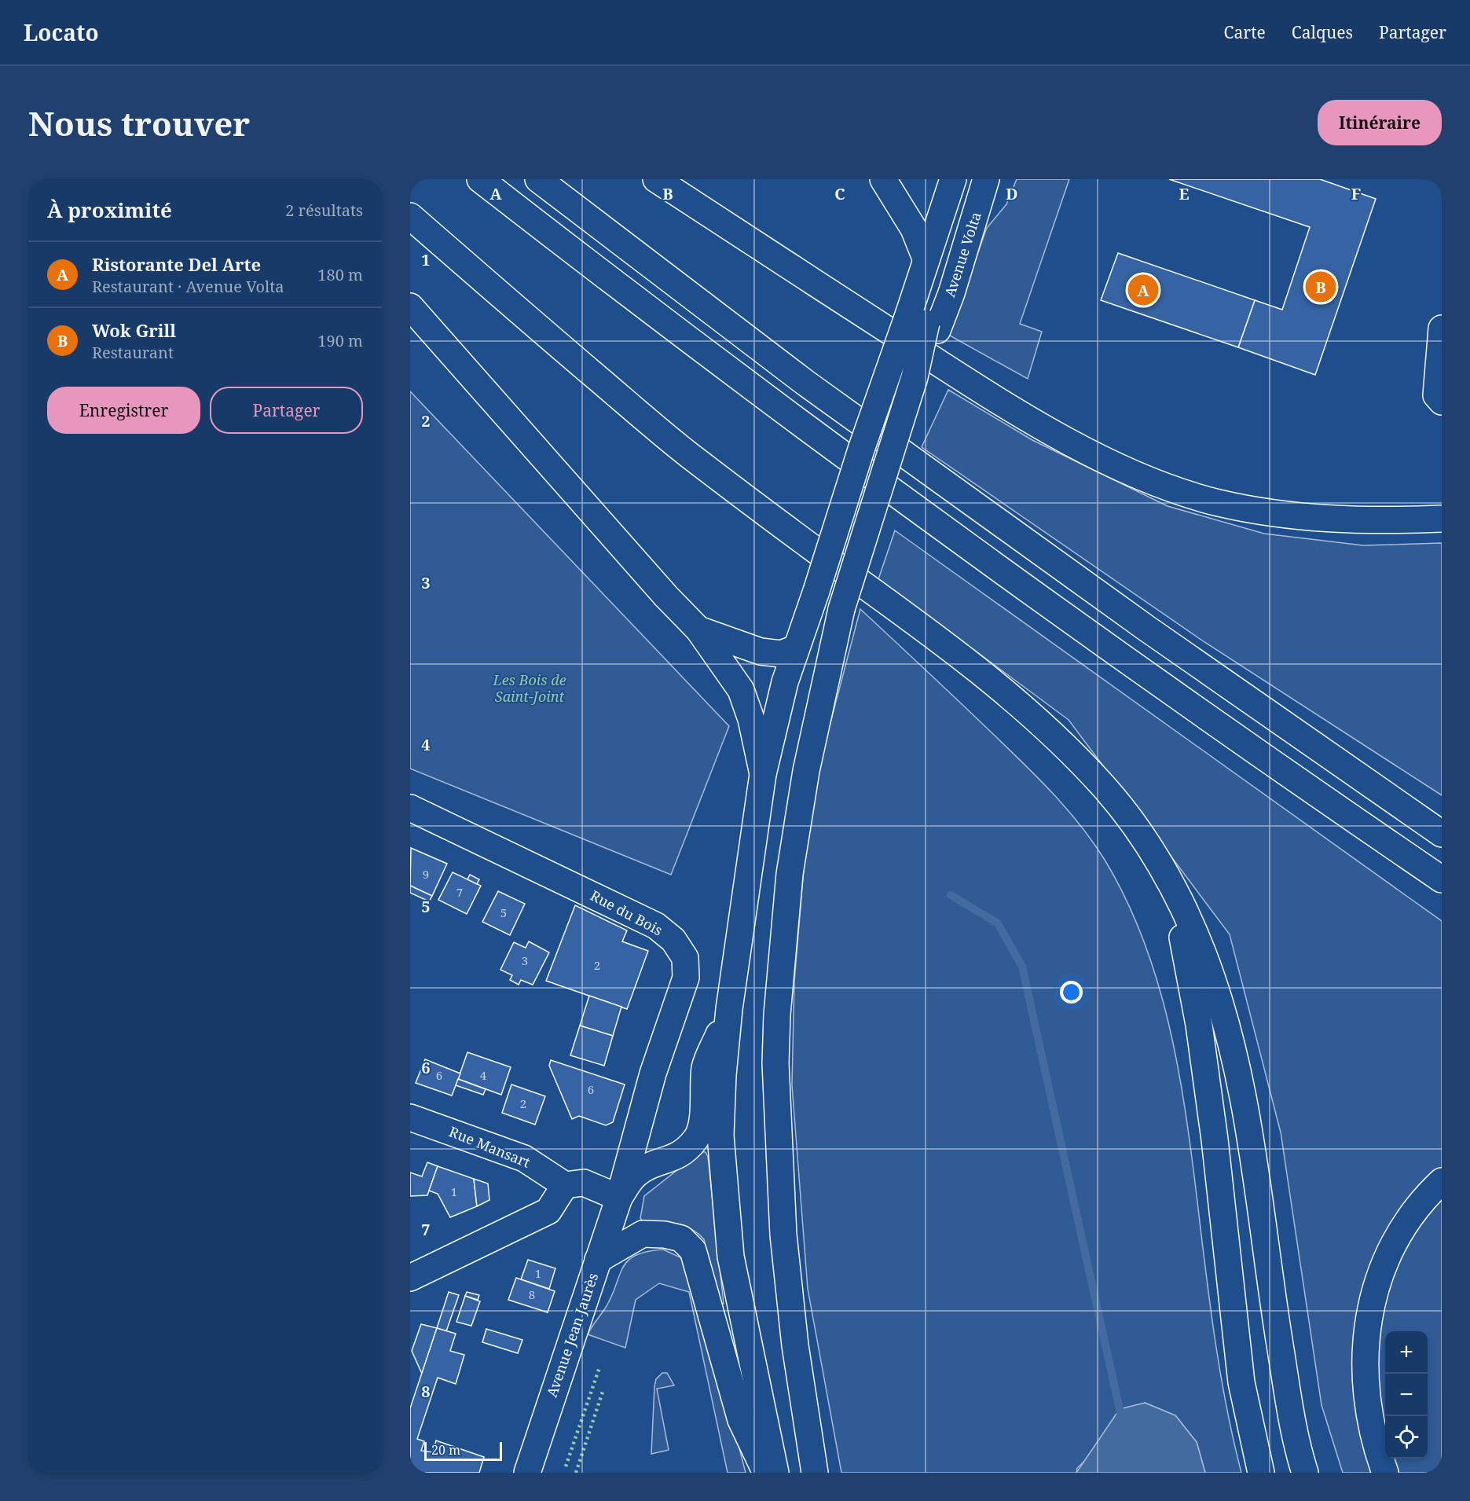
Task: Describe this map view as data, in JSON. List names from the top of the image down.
{
  "streets": {
    "main road": [
      "Avenue Volta",
      "Rue du Bois",
      "Rue Mansart",
      "Avenue Jean Jaurès"
    ]
  },
  "crossings": [
    ["Rue du Bois", "Avenue Jean Jaurès"]
  ],
  "parks": ["Les Bois de Saint-Joint"],
  "house_numbers": [
    "9",
    "7",
    "5",
    "3",
    "2",
    "6",
    "4",
    "6",
    "2",
    "1",
    "1",
    "8"
  ],
  "scale_bar": "20 m",
  "page": {
    "header": "Locato",
    "nav": ["Carte", "Calques", "Partager"],
    "buttons": [
      "Itinéraire",
      ["Enregistrer", "Partager"]
    ],
    "title": "Nous trouver",
    "heading": ["À proximité", "2 résultats"],
    "list": [
      {
        "mark": "A",
        "name": "Ristorante Del Arte",
        "note": "Restaurant · Avenue Volta",
        "value": "180 m"
      },
      {
        "mark": "B",
        "name": "Wok Grill",
        "note": "Restaurant",
        "value": "190 m"
      }
    ],
    "pins": ["B", "A"],
    "map_buttons": ["+", "−"],
    "scale": "20 m"
  },
  "grid": {
    "columns": [
      "A",
      "B",
      "C",
      "D",
      "E",
      "F"
    ],
    "rows": [
      "1",
      "2",
      "3",
      "4",
      "5",
      "6",
      "7",
      "8"
    ]
  }
}
